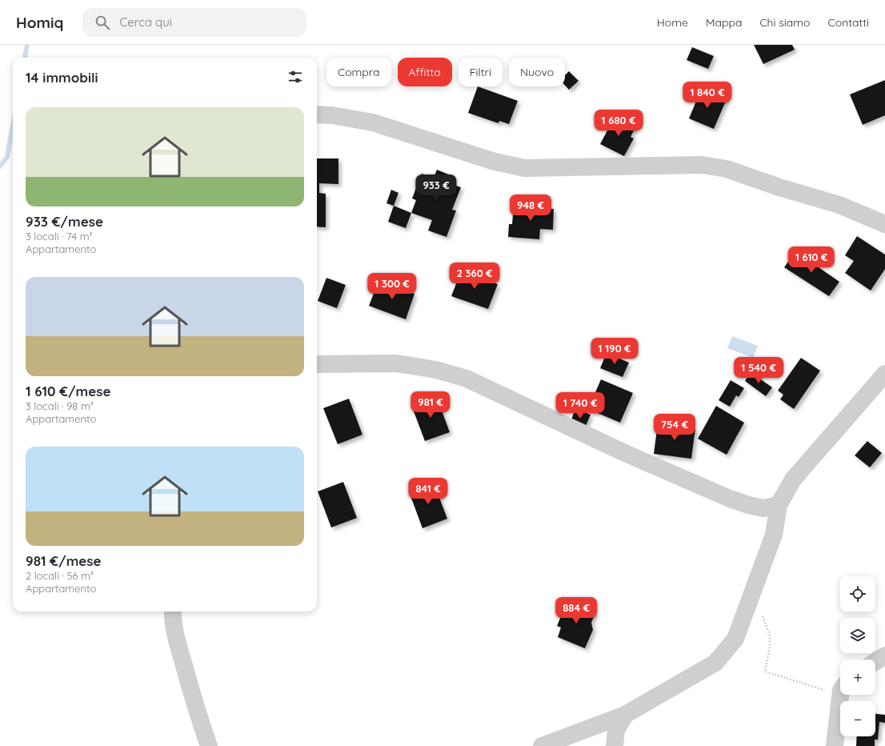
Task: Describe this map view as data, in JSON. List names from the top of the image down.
{
  "page": {
    "header": "Homiq",
    "search": "Cerca qui",
    "nav": [
      "Home",
      "Mappa",
      "Chi siamo",
      "Contatti"
    ],
    "chip": [
      "Compra",
      "Affitta",
      "Filtri",
      "Nuovo"
    ],
    "heading": "14 immobili",
    "price": [
      "1 840 €",
      "1 680 €",
      "933 €",
      "948 €",
      "1 610 €",
      "2 360 €",
      "1 300 €",
      "1 190 €",
      "1 540 €",
      "981 €",
      "1 740 €",
      "754 €",
      "841 €",
      "884 €"
    ],
    "list": [
      {
        "name": "933 €/mese",
        "note": "3 locali · 74 m² · Appartamento"
      },
      {
        "name": "1 610 €/mese",
        "note": "3 locali · 98 m² · Appartamento"
      },
      {
        "name": "981 €/mese",
        "note": "2 locali · 56 m² · Appartamento"
      }
    ],
    "map_buttons": ["+", "−"]
  }
}
